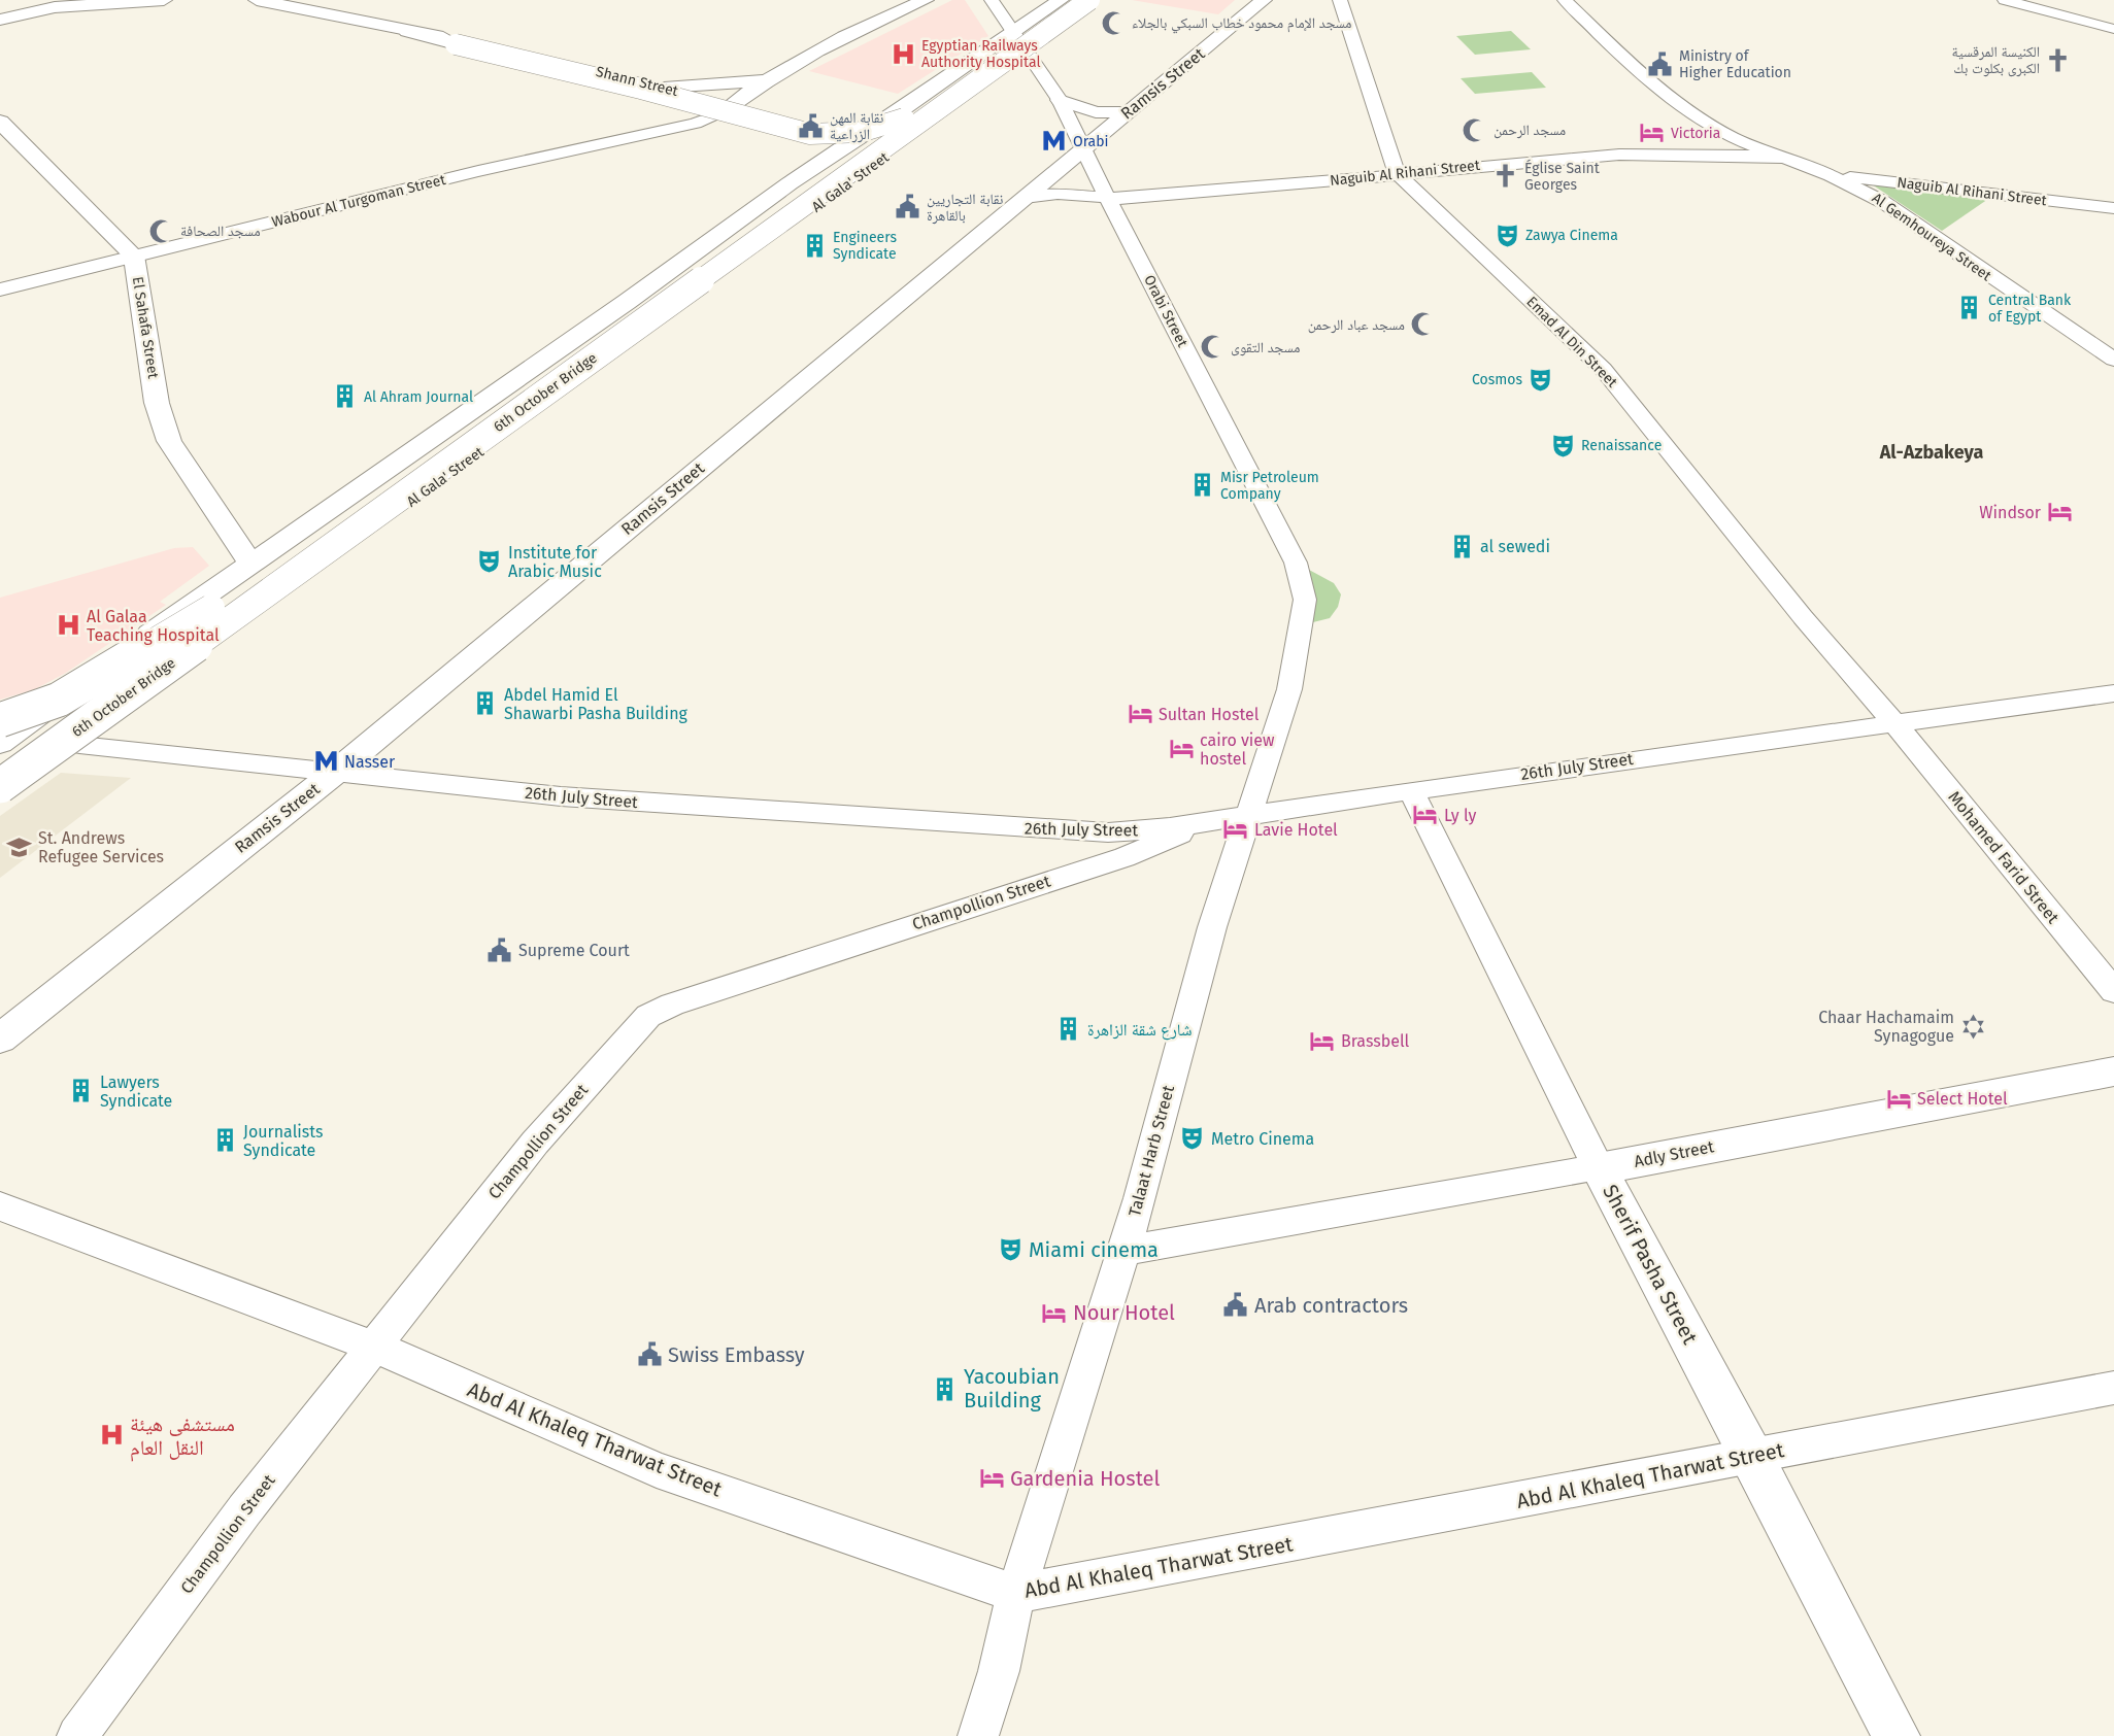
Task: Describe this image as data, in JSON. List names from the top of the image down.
{
  "streets": {
    "highway": ["6th October Bridge"],
    "main road": [
      "Shann Street",
      "Ramsis Street",
      "Al Gala' Street",
      "El Sahafa Street",
      "Adly Street",
      "Sherif Pasha Street"
    ],
    "street": [
      "Naguib Al Rihani Street",
      "Wabour Al Turgoman Street",
      "Al Gemhoureya Street",
      "Orabi Street",
      "Emad Al Din Street",
      "26th July Street",
      "Mohamed Farid Street",
      "Champollion Street",
      "Talaat Harb Street",
      "Abd Al Khaleq Tharwat Street"
    ]
  },
  "crossings": [
    ["Shann Street", "Al Gala' Street"],
    ["Shann Street", "Wabour Al Turgoman Street"],
    ["Ramsis Street", "Naguib Al Rihani Street"],
    ["Ramsis Street", "Orabi Street"],
    ["Ramsis Street", "26th July Street"],
    ["Naguib Al Rihani Street", "Al Gemhoureya Street"],
    ["Naguib Al Rihani Street", "Orabi Street"],
    ["Naguib Al Rihani Street", "Emad Al Din Street"],
    ["Al Gala' Street", "Orabi Street"],
    ["Al Gala' Street", "El Sahafa Street"],
    ["Al Gala' Street", "26th July Street"],
    ["Wabour Al Turgoman Street", "El Sahafa Street"],
    ["Orabi Street", "Talaat Harb Street"],
    ["Emad Al Din Street", "26th July Street"],
    ["Emad Al Din Street", "Mohamed Farid Street"],
    ["26th July Street", "Mohamed Farid Street"],
    ["26th July Street", "Champollion Street"],
    ["26th July Street", "Talaat Harb Street"],
    ["26th July Street", "Sherif Pasha Street"],
    ["Champollion Street", "Abd Al Khaleq Tharwat Street"],
    ["Talaat Harb Street", "Adly Street"],
    ["Talaat Harb Street", "Abd Al Khaleq Tharwat Street"],
    ["Adly Street", "Sherif Pasha Street"],
    ["Sherif Pasha Street", "Abd Al Khaleq Tharwat Street"]
  ],
  "districts": ["Al-Azbakeya"],
  "places": {
    "mosque": [
      "مسجد الإمام محمود خطاب السبكي بالجلاء",
      "مسجد الرحمن",
      "مسجد الصحافة",
      "مسجد عباد الرحمن",
      "مسجد التقوى"
    ],
    "hospital": ["Egyptian Railways Authority Hospital", "Al Galaa Teaching Hospital", "مستشفى هيئة النقل العام"],
    "church": ["الكنيسة المرقسية الكبرى بكلوت بك", "Église Saint Georges"],
    "public building": [
      "Ministry of Higher Education",
      "نقابة المهن الزراعية",
      "نقابة التجاريين بالقاهرة",
      "Supreme Court",
      "Arab contractors",
      "Swiss Embassy"
    ],
    "hotel": [
      "Victoria",
      "Windsor",
      "Sultan Hostel",
      "cairo view hostel",
      "Ly ly",
      "Lavie Hotel",
      "Brassbell",
      "Select Hotel",
      "Nour Hotel",
      "Gardenia Hostel"
    ],
    "metro station": ["Orabi", "Nasser"],
    "theatre": [
      "Zawya Cinema",
      "Cosmos",
      "Renaissance",
      "Institute for Arabic Music",
      "Metro Cinema",
      "Miami cinema"
    ],
    "building": [
      "Engineers Syndicate",
      "Central Bank of Egypt",
      "Al Ahram Journal",
      "Misr Petroleum Company",
      "al sewedi",
      "Abdel Hamid El Shawarbi Pasha Building",
      "شارع شقة الزاهرة",
      "Lawyers Syndicate",
      "Journalists Syndicate",
      "Yacoubian Building"
    ],
    "school or university": ["St. Andrews Refugee Services"],
    "synagogue": ["Chaar Hachamaim Synagogue"]
  }
}
